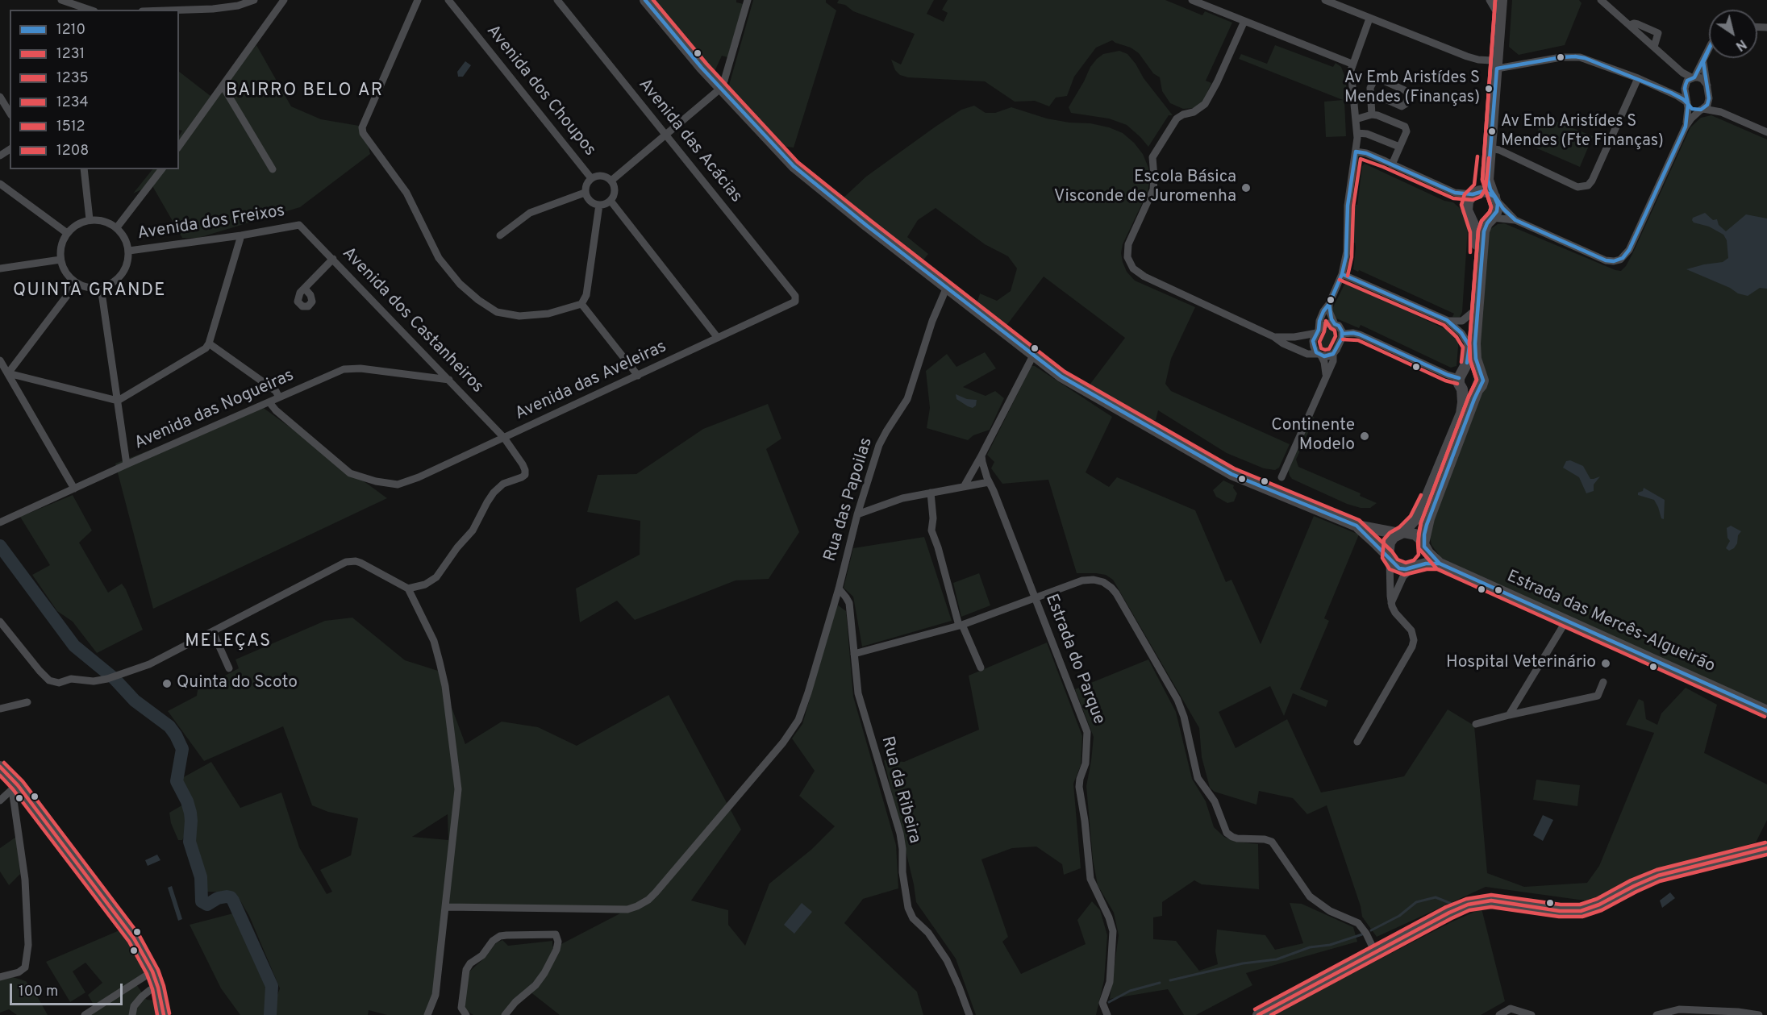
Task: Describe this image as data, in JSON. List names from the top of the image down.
{
  "streets": {
    "street": [
      "Avenida dos Choupos",
      "Avenida das Acácias",
      "Avenida dos Freixos",
      "Avenida dos Castanheiros",
      "Avenida das Aveleiras",
      "Avenida das Nogueiras",
      "Rua das Papoilas",
      "Estrada das Mercês-Algueirão",
      "Estrada do Parque",
      "Rua da Ribeira"
    ]
  },
  "crossings": [
    ["Avenida das Acácias", "Avenida das Aveleiras"],
    ["Avenida dos Freixos", "Avenida dos Castanheiros"],
    ["Avenida dos Castanheiros", "Avenida das Aveleiras"],
    ["Avenida dos Castanheiros", "Avenida das Nogueiras"],
    ["Avenida das Aveleiras", "Avenida das Nogueiras"],
    ["Rua das Papoilas", "Estrada das Mercês-Algueirão"],
    ["Rua das Papoilas", "Rua da Ribeira"]
  ],
  "districts": ["BAIRRO BELO AR", "QUINTA GRANDE", "MELEÇAS"],
  "places": [
    "Av Emb Aristídes S Mendes (Finanças)",
    "Av Emb Aristídes S Mendes (Fte Finanças)",
    "Escola Básica Visconde de Juromenha",
    "Continente Modelo",
    "Hospital Veterinário",
    "Quinta do Scoto"
  ],
  "lines": [
    "transit line 1210",
    "transit line 1231",
    "transit line 1235",
    "transit line 1234",
    "transit line 1512",
    "transit line 1208"
  ],
  "legend": [
    "1210",
    "1231",
    "1235",
    "1234",
    "1512",
    "1208"
  ],
  "scale_bar": "100 m",
  "north": "bottom right"
}
